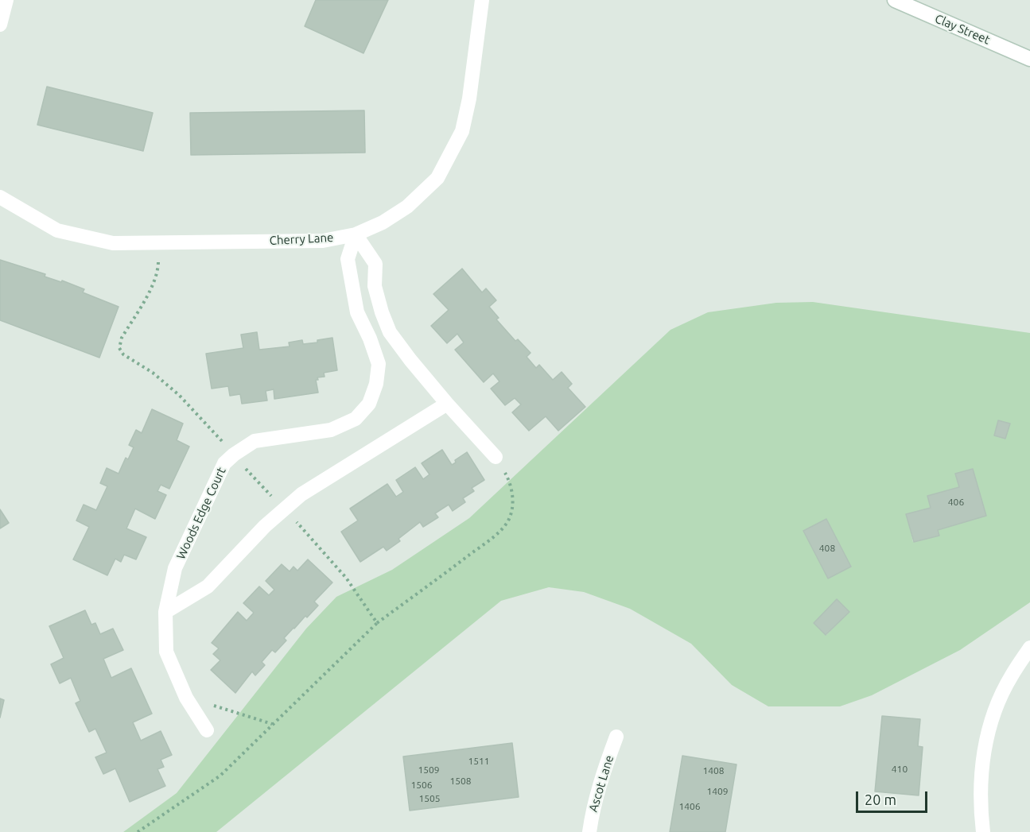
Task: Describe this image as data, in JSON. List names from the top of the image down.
{
  "streets": {
    "street": [
      "Clay Street",
      "Cherry Lane",
      "Woods Edge Court",
      "Ascot Lane"
    ]
  },
  "crossings": [
    ["Cherry Lane", "Woods Edge Court"]
  ],
  "house_numbers": [
    "406",
    "408",
    "1511",
    "410",
    "1509",
    "1408",
    "1508",
    "1506",
    "1409",
    "1505",
    "1406"
  ],
  "scale_bar": "20 m"
}
